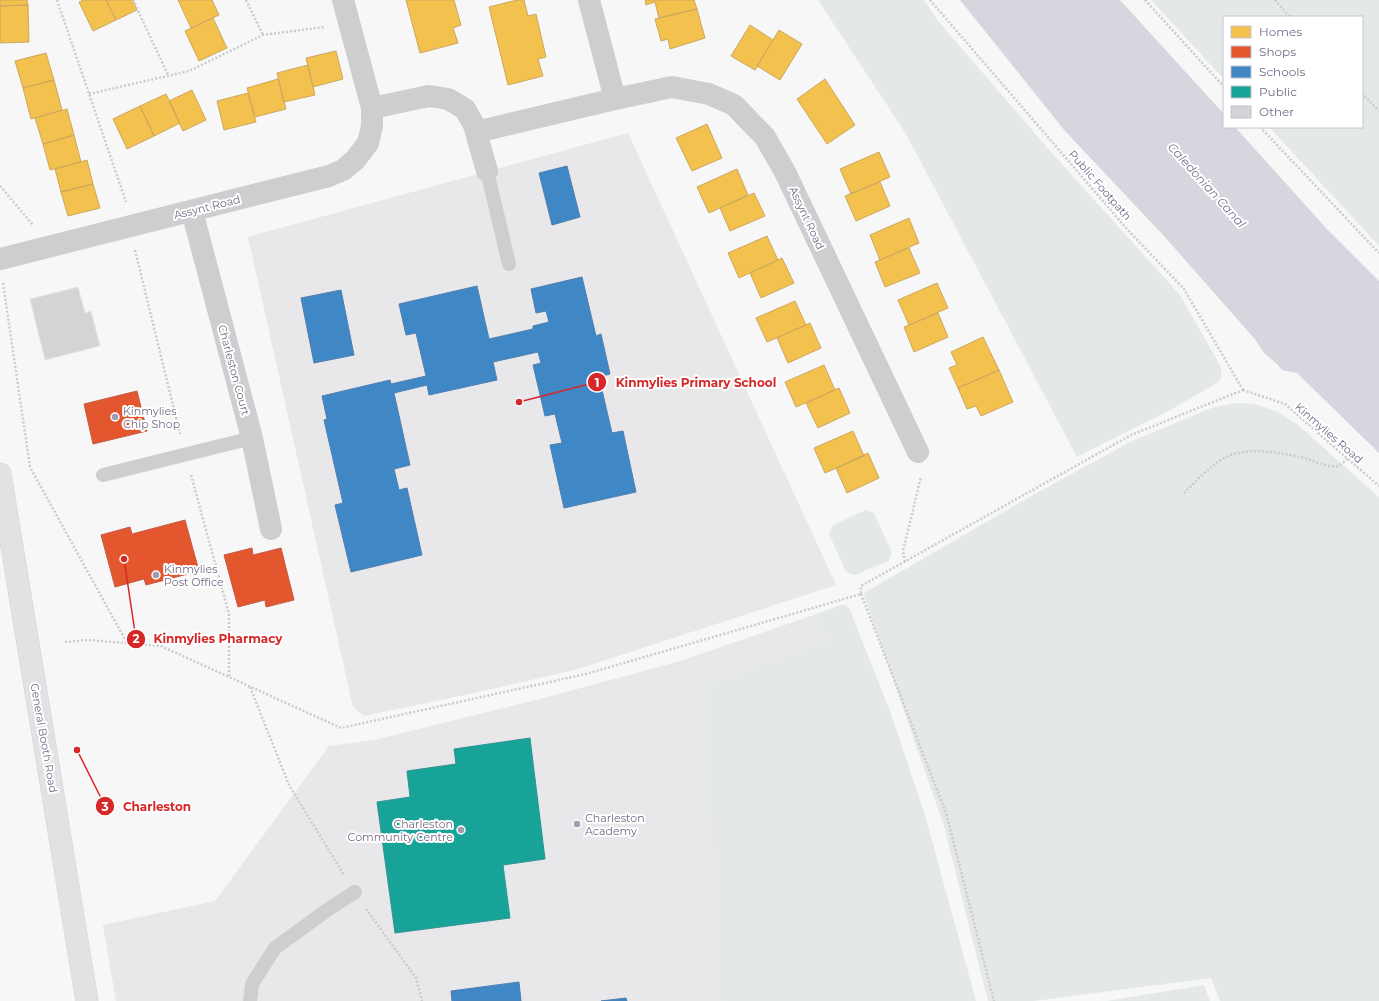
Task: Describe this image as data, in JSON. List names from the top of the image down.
{
  "streets": {
    "street": ["Assynt Road", "Charleston Court", "General Booth Road"],
    "path": ["Public Footpath", "Kinmylies Road"]
  },
  "crossings": [
    ["Public Footpath", "Kinmylies Road"],
    ["Assynt Road", "Charleston Court"]
  ],
  "water": ["Caledonian Canal"],
  "places": [
    "Kinmylies Primary School",
    "Kinmylies Chip Shop",
    "Kinmylies Pharmacy",
    "Kinmylies Post Office",
    "Charleston",
    "Charleston Academy",
    "Charleston Community Centre"
  ],
  "legend": [
    "Homes",
    "Shops",
    "Schools",
    "Public",
    "Other"
  ]
}
